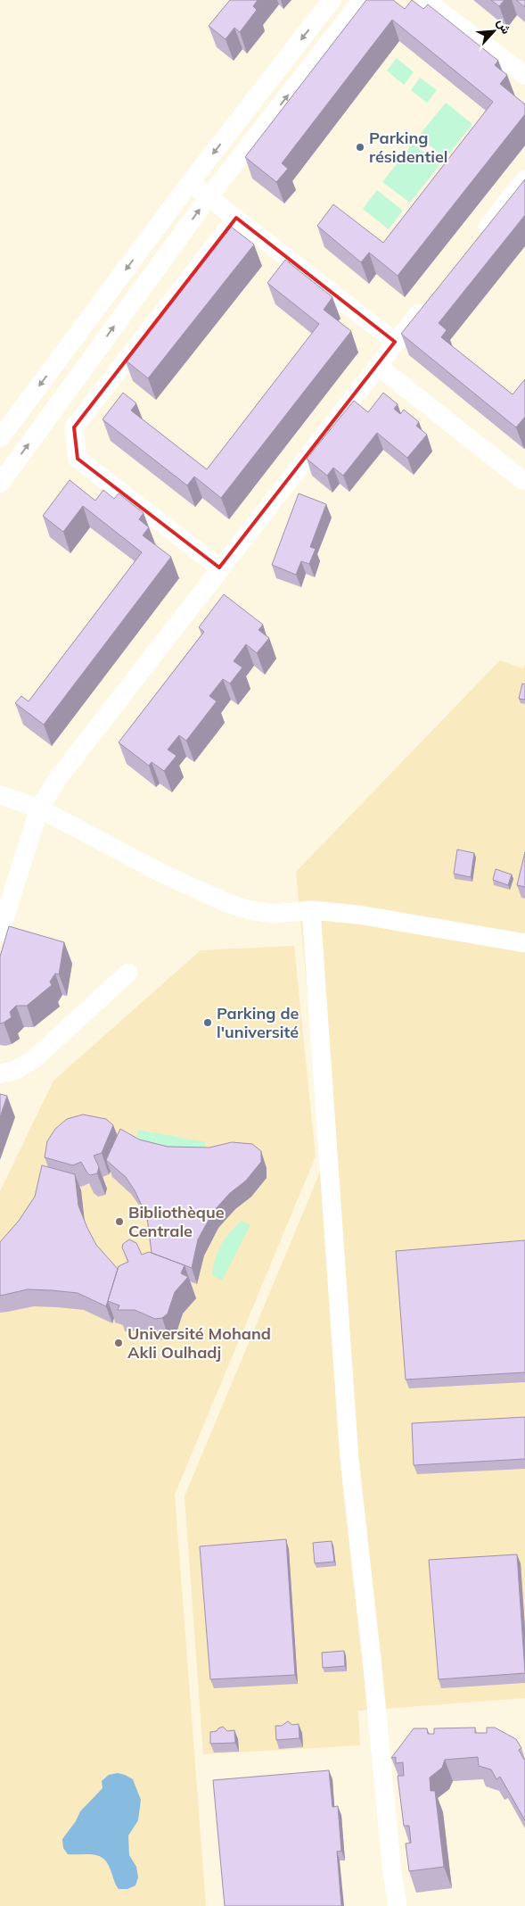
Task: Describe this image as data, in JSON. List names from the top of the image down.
{
  "places": [
    "Parking résidentiel",
    "Parking de l'université",
    "Bibliothèque Centrale",
    "Université Mohand Akli Oulhadj"
  ],
  "north": "top right"
}
